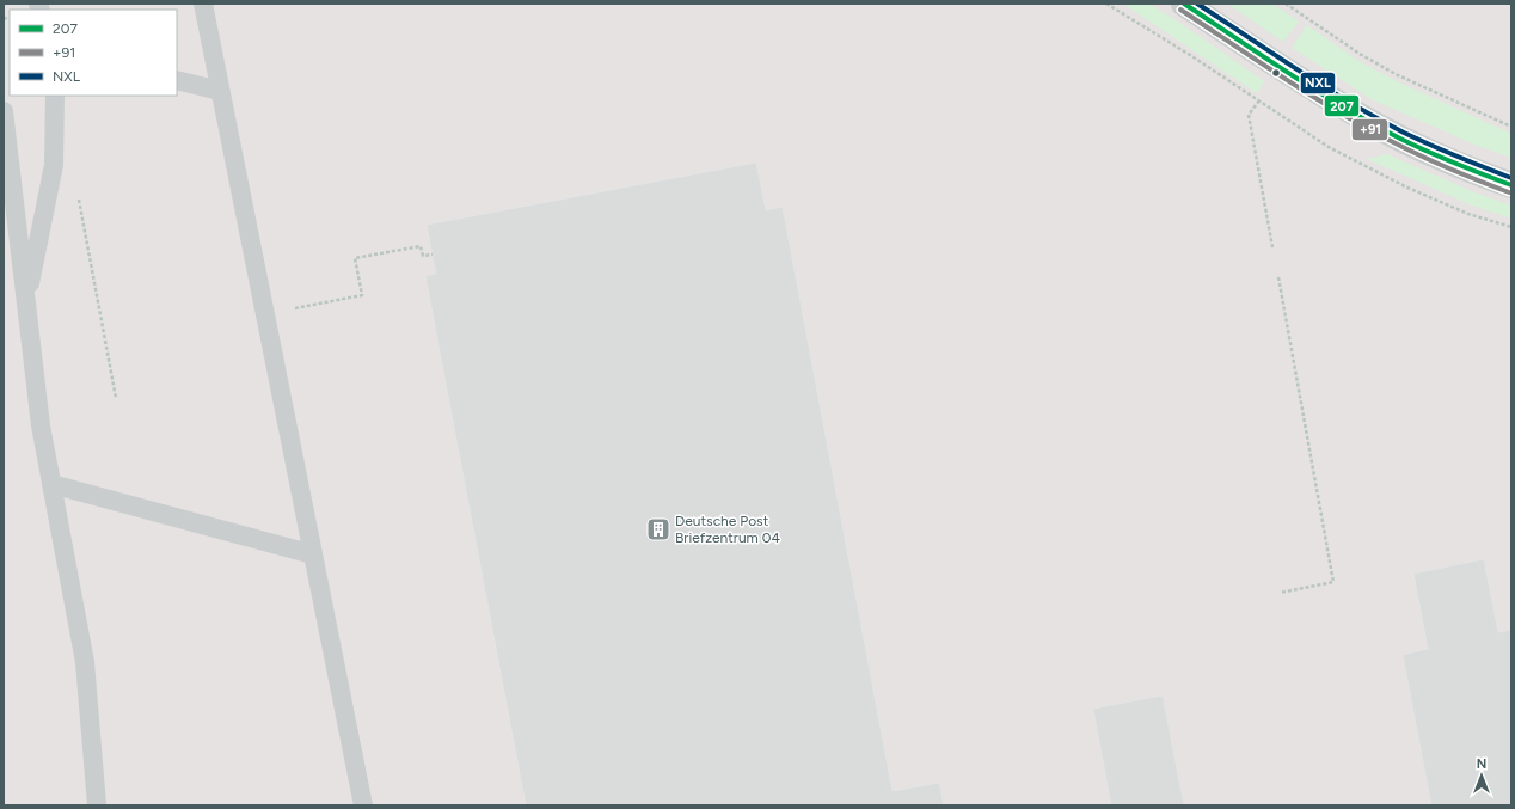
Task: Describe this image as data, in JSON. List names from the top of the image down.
{
  "places": {
    "building": ["Deutsche Post Briefzentrum 04"]
  },
  "lines": ["transit line 207", "transit line NXL", "transit line +91"],
  "legend": ["207", "+91", "NXL"],
  "north": "top"
}
